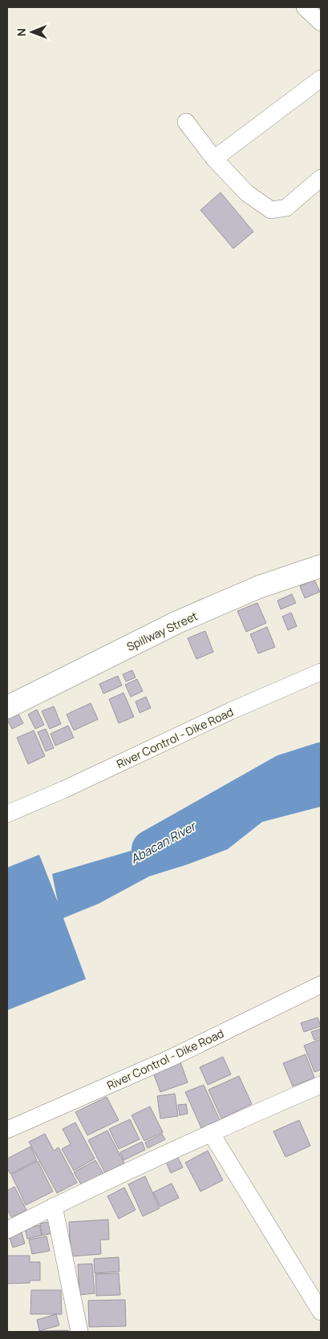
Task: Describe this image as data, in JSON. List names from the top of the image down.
{
  "streets": {
    "street": ["Spillway Street", "River Control - Dike Road"]
  },
  "water": ["Abacan River"],
  "north": "left"
}
